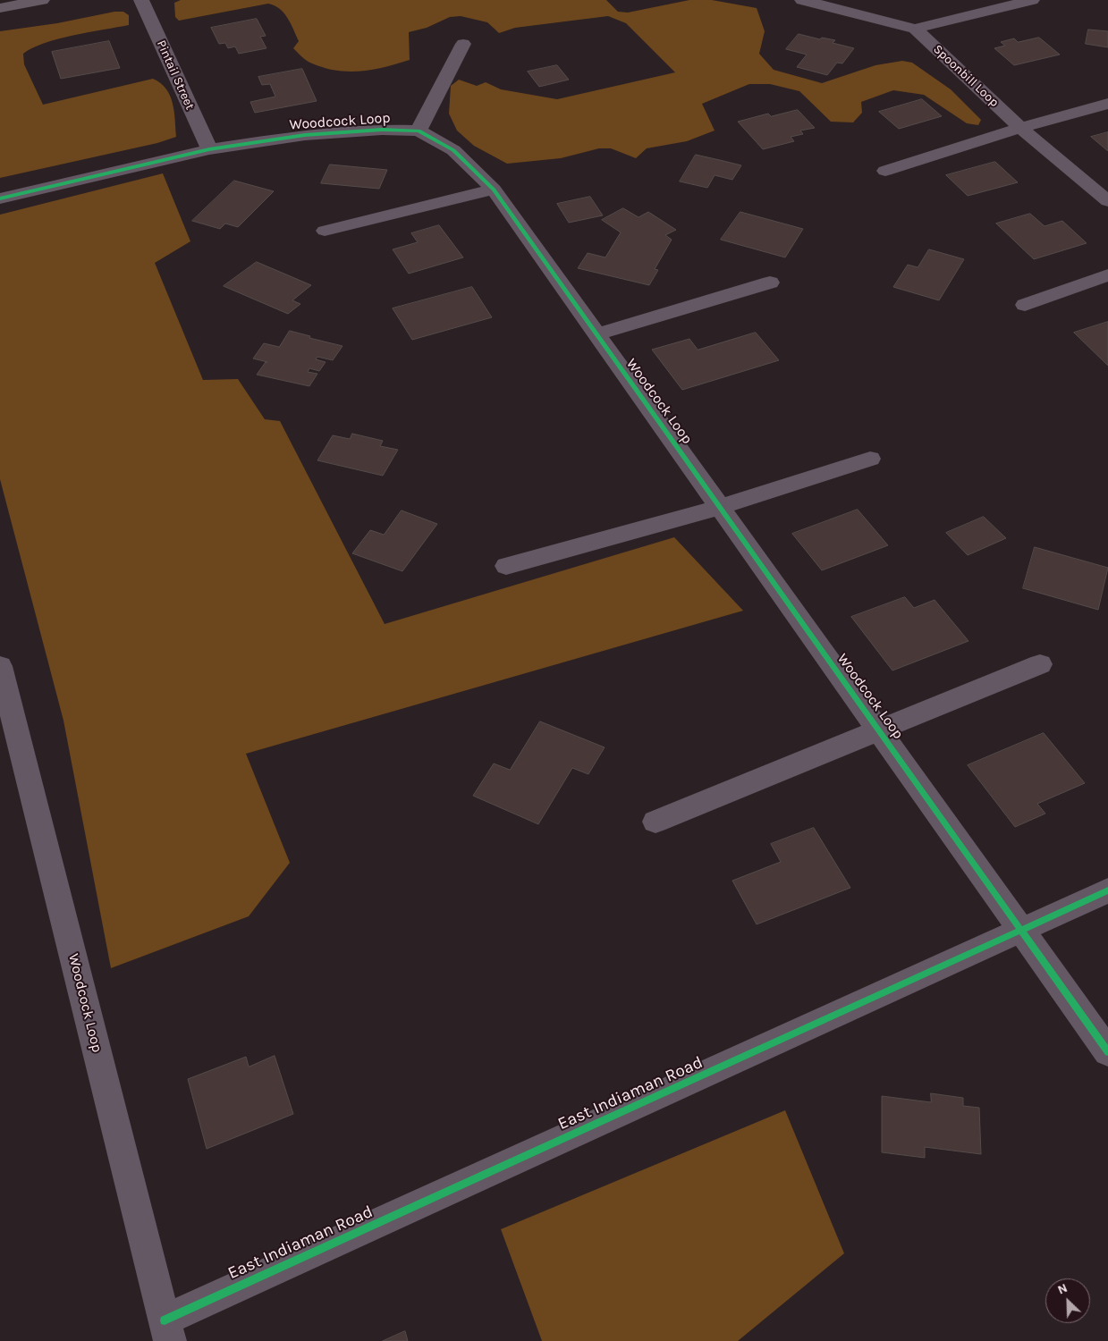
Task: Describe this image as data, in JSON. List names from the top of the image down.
{
  "streets": {
    "street": [
      "Pintail Street",
      "Spoonbill Loop",
      "Woodcock Loop",
      "East Indiaman Road"
    ]
  },
  "crossings": [
    ["Pintail Street", "Woodcock Loop"],
    ["Woodcock Loop", "East Indiaman Road"]
  ],
  "north": "top left"
}
